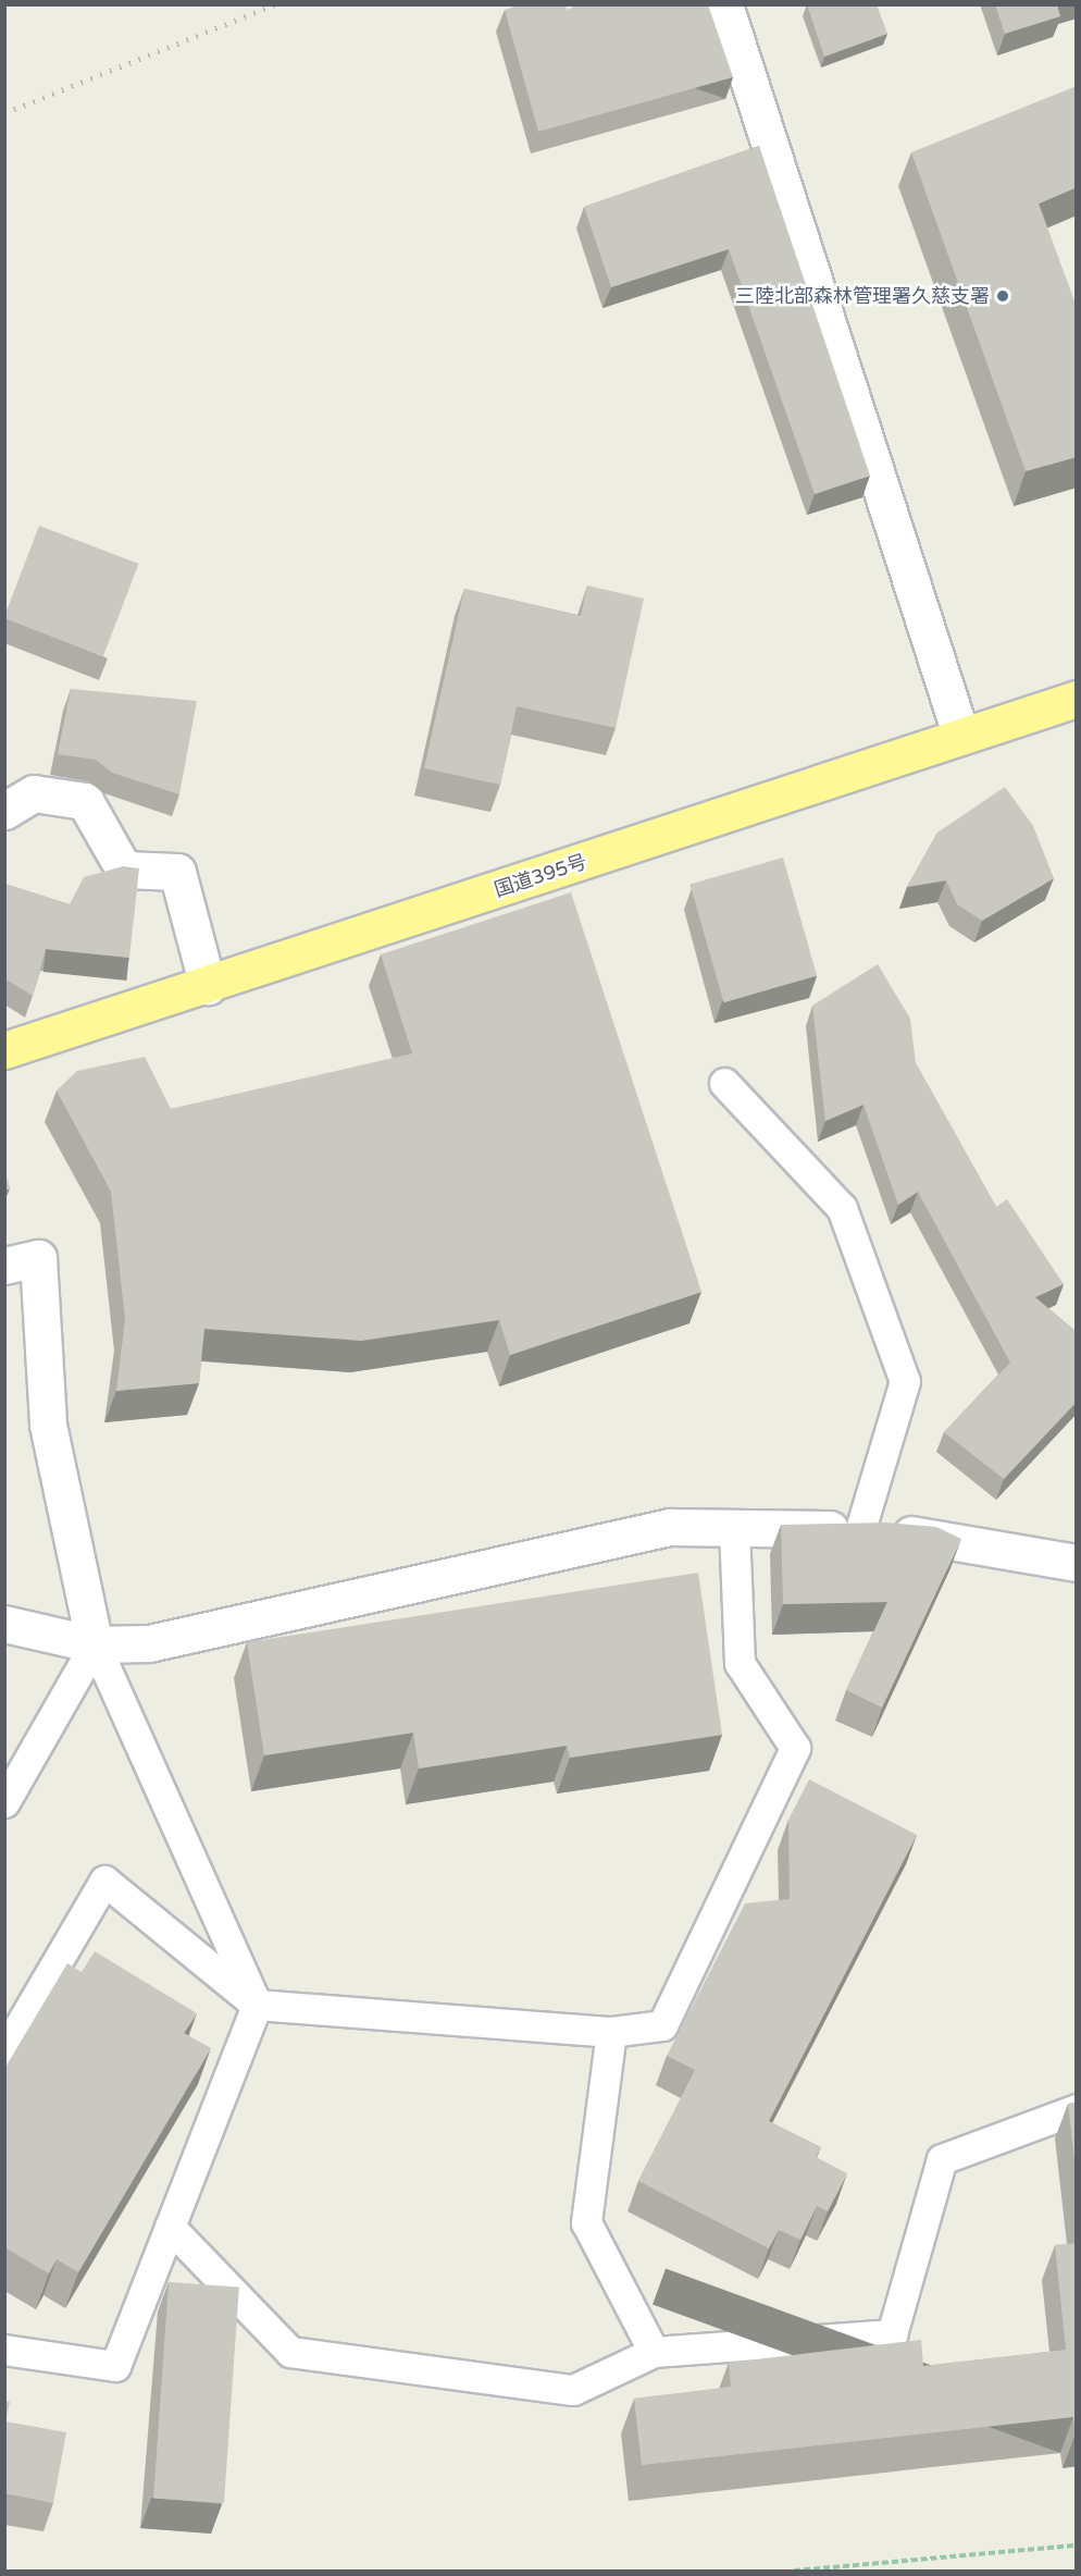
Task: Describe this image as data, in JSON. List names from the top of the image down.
{
  "streets": {
    "highway": ["国道395号"]
  },
  "places": ["三陸北部森林管理署久慈支署"]
}
